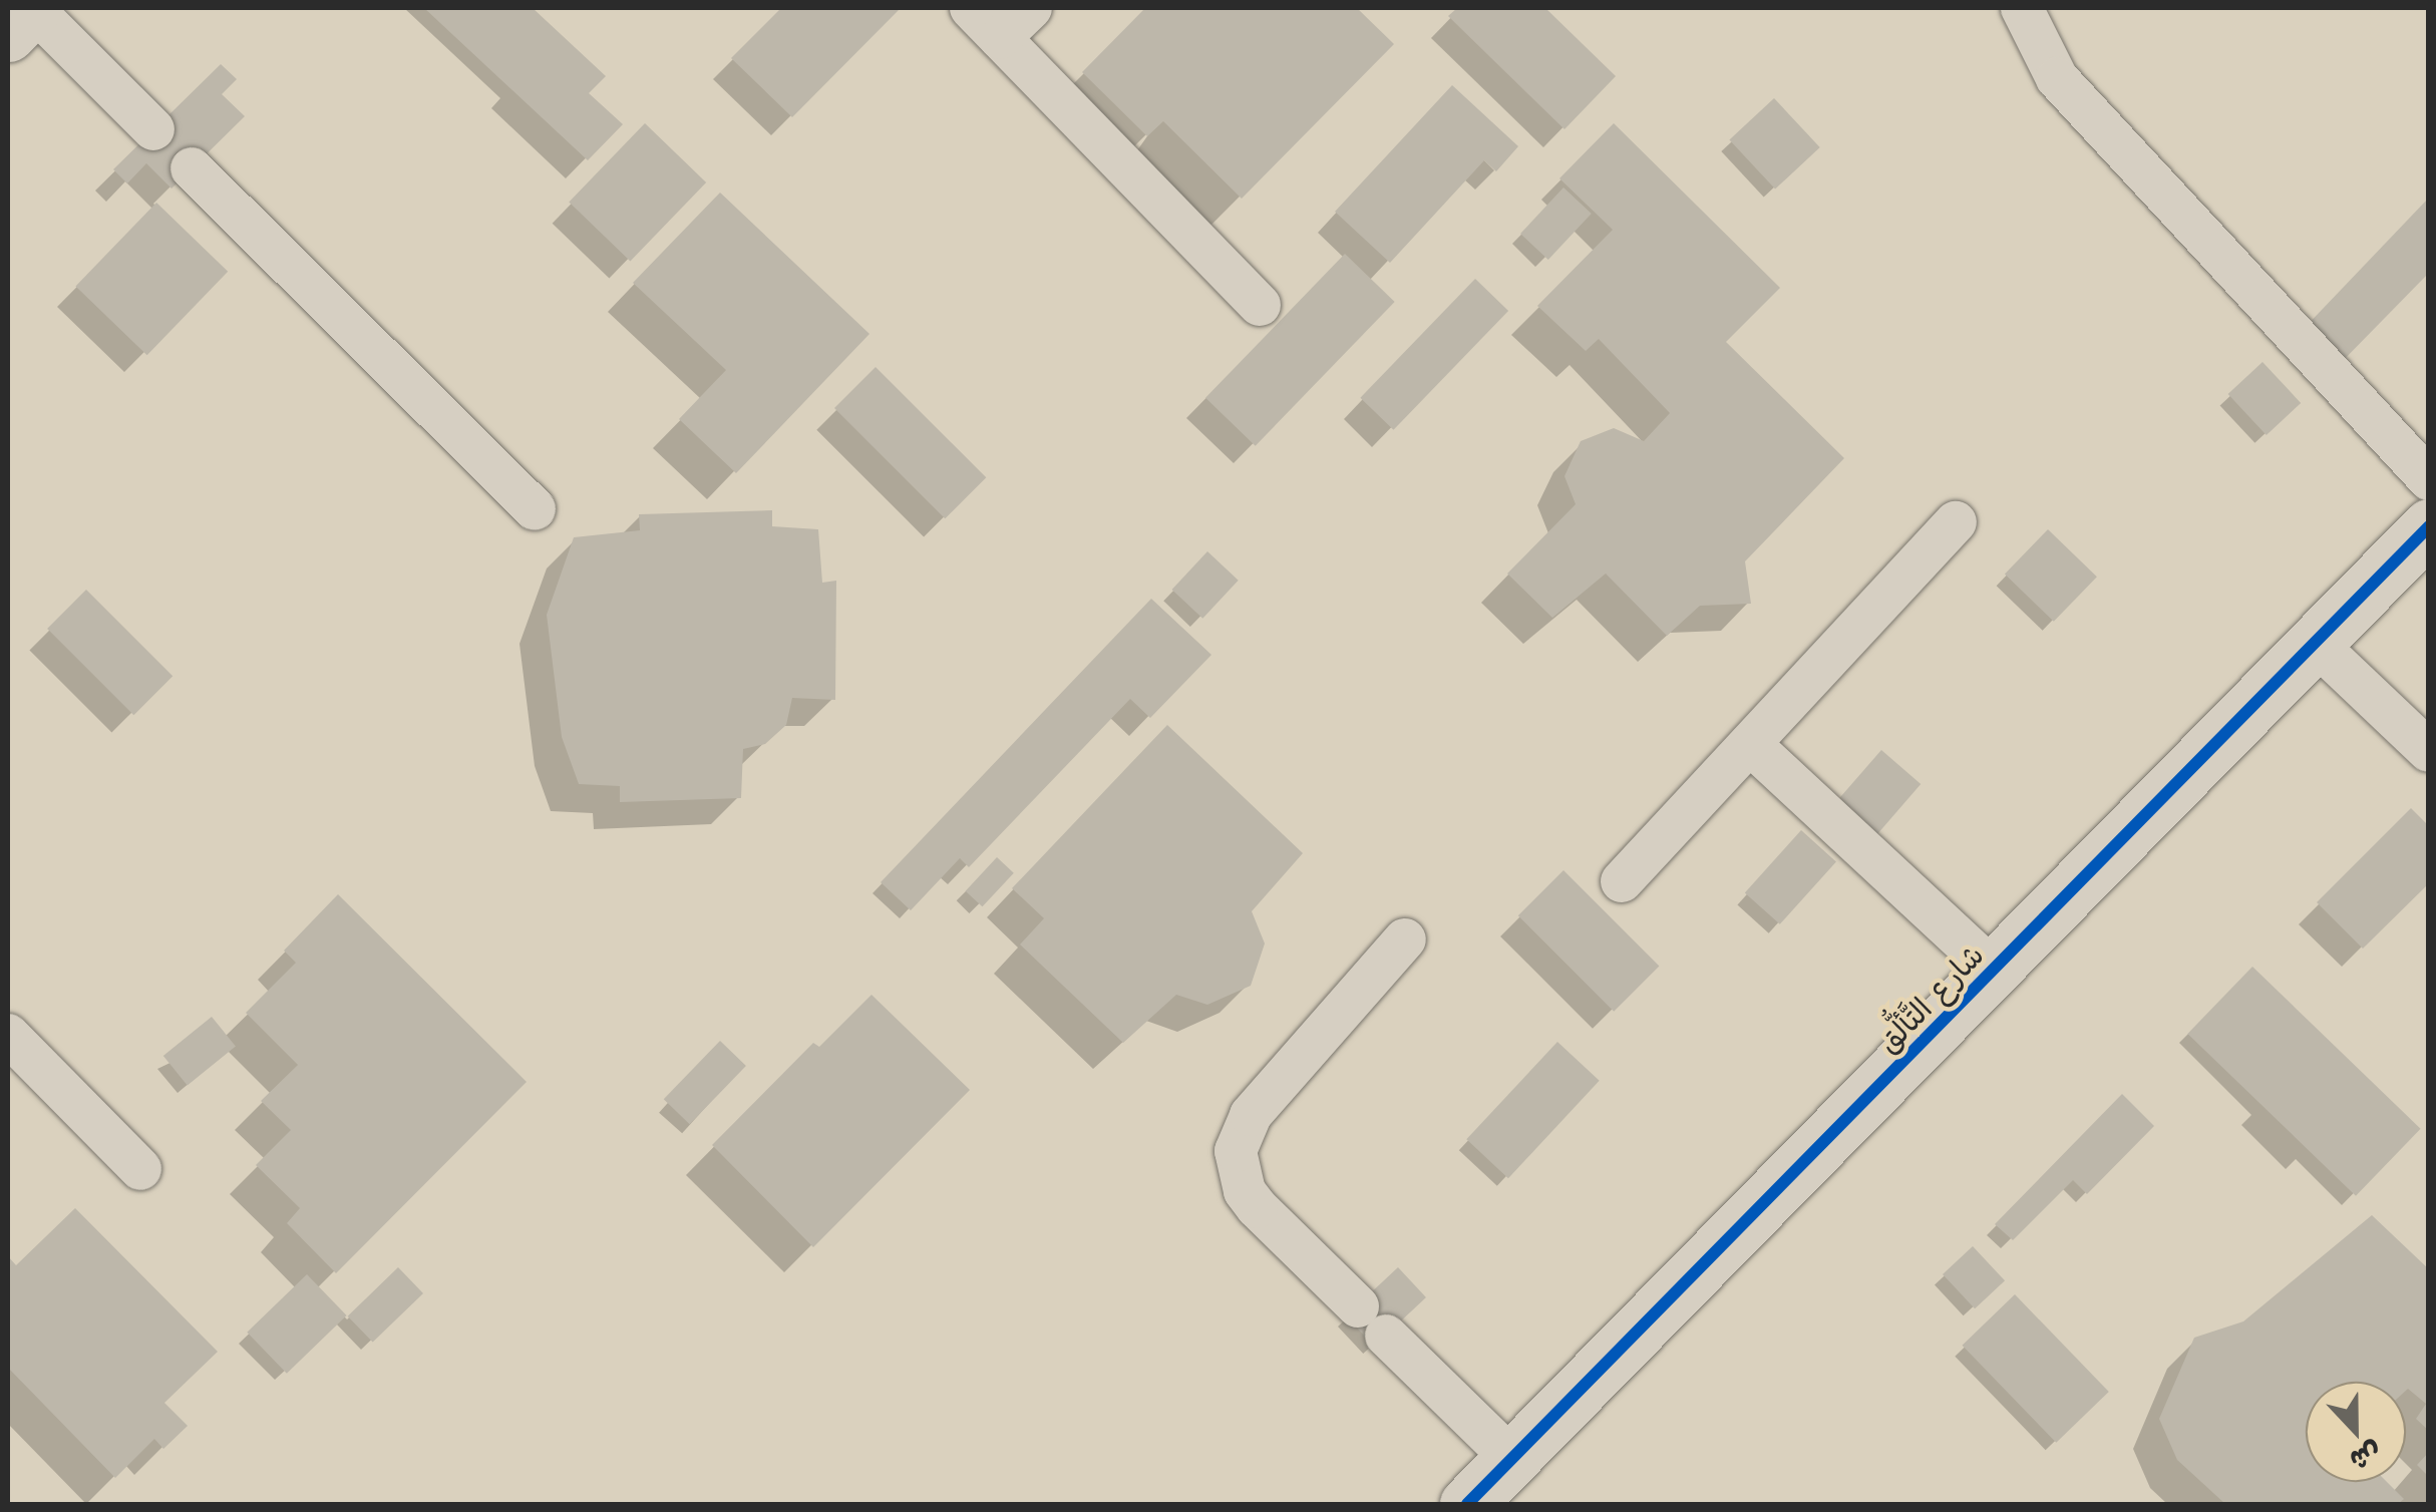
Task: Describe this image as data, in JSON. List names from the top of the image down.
{
  "streets": {
    "street": ["شارع التَّألُّق"]
  },
  "north": "bottom"
}
